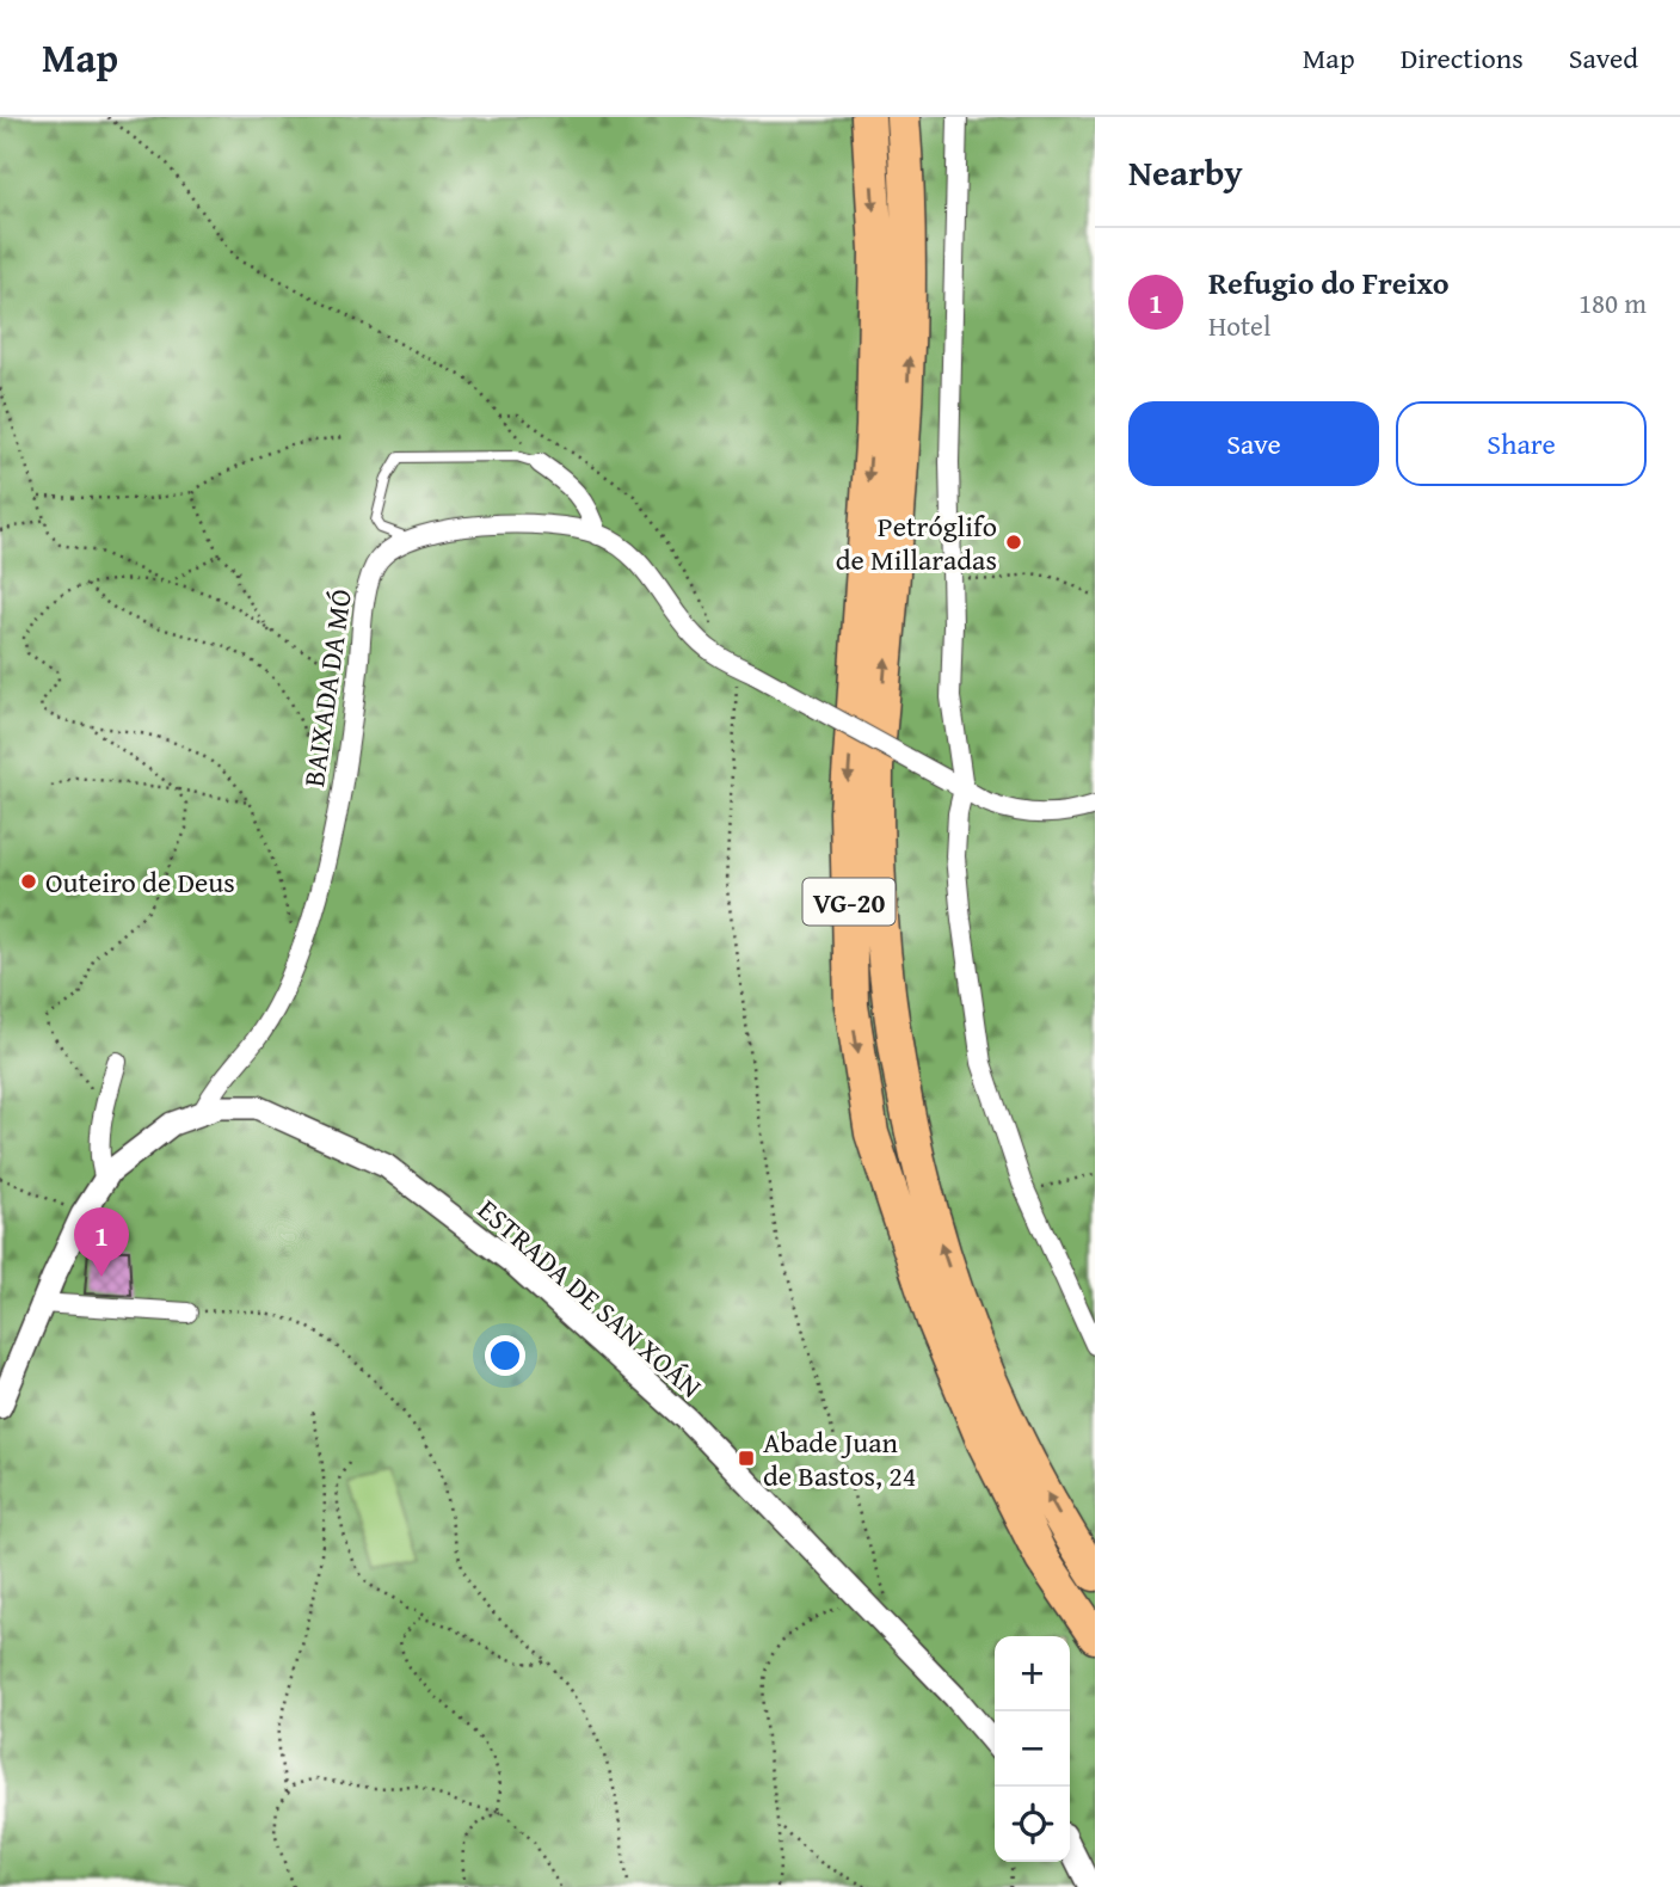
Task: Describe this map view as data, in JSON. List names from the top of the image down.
{
  "streets": {
    "highway": ["VG-20"],
    "street": ["BAIXADA DA MÓ", "ESTRADA DE SAN XOÁN"]
  },
  "crossings": [
    ["BAIXADA DA MÓ", "ESTRADA DE SAN XOÁN"]
  ],
  "places": {
    "other": ["Petróglifo de Millaradas", "Outeiro de Deus"],
    "transit": ["Abade Juan de Bastos, 24"]
  },
  "page": {
    "header": "Map",
    "nav": ["Map", "Directions", "Saved"],
    "heading": "Nearby",
    "list": [
      {
        "mark": "1",
        "name": "Refugio do Freixo",
        "note": "Hotel",
        "value": "180 m"
      }
    ],
    "buttons": ["Save", "Share"],
    "pins": "1",
    "map_buttons": ["+", "−"]
  }
}
